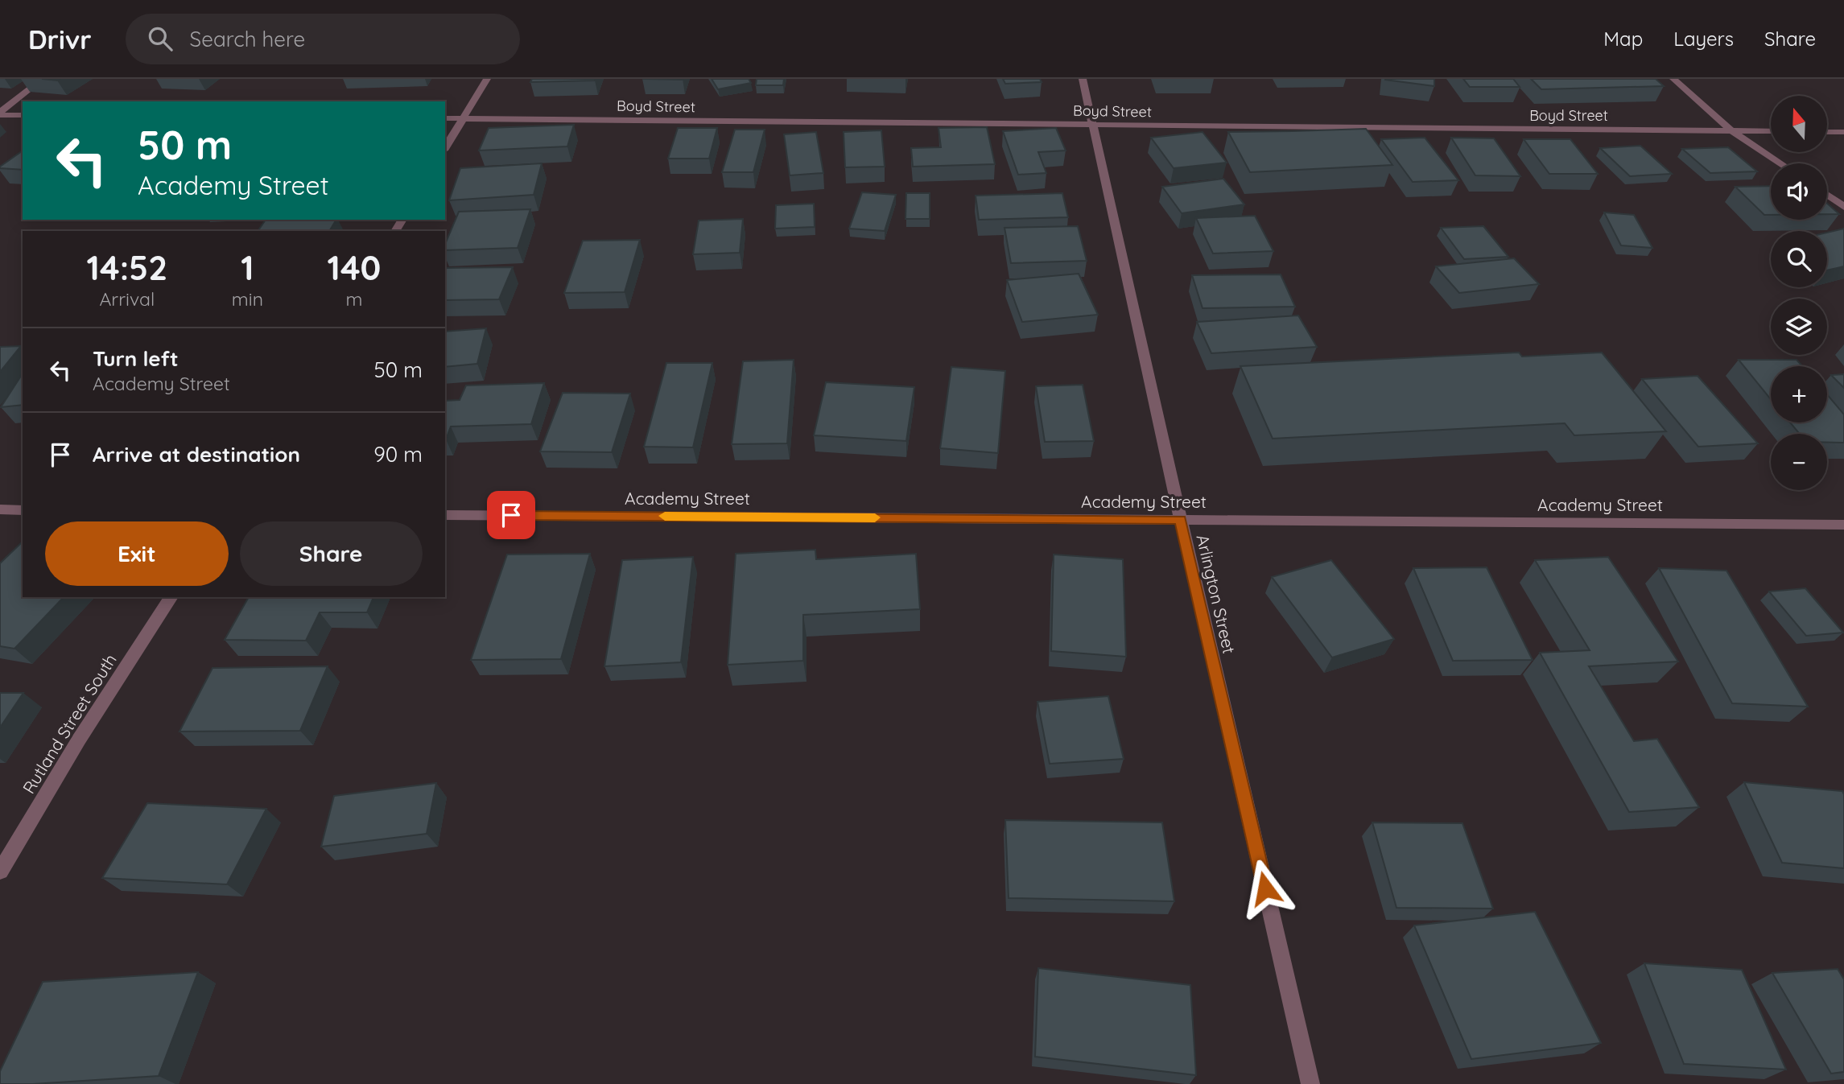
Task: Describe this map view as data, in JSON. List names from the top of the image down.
{
  "streets": {
    "street": [
      "Boyd Street",
      "Academy Street",
      "Arlington Street",
      "Rutland Street South"
    ]
  },
  "crossings": [
    ["Boyd Street", "Arlington Street"],
    ["Academy Street", "Arlington Street"]
  ],
  "north": "top",
  "page": {
    "header": "Drivr",
    "search": "Search here",
    "nav": ["Map", "Layers", "Share"],
    "map_buttons": ["+", "−"],
    "turn": ["50 m", "Academy Street"],
    "eta": [
      "14:52",
      "Arrival",
      "1",
      "min",
      "140",
      "m"
    ],
    "list": [
      {
        "name": "Turn left",
        "note": "Academy Street",
        "value": "50 m"
      },
      {
        "name": "Arrive at destination",
        "value": "90 m"
      }
    ],
    "buttons": ["Exit", "Share"]
  }
}
